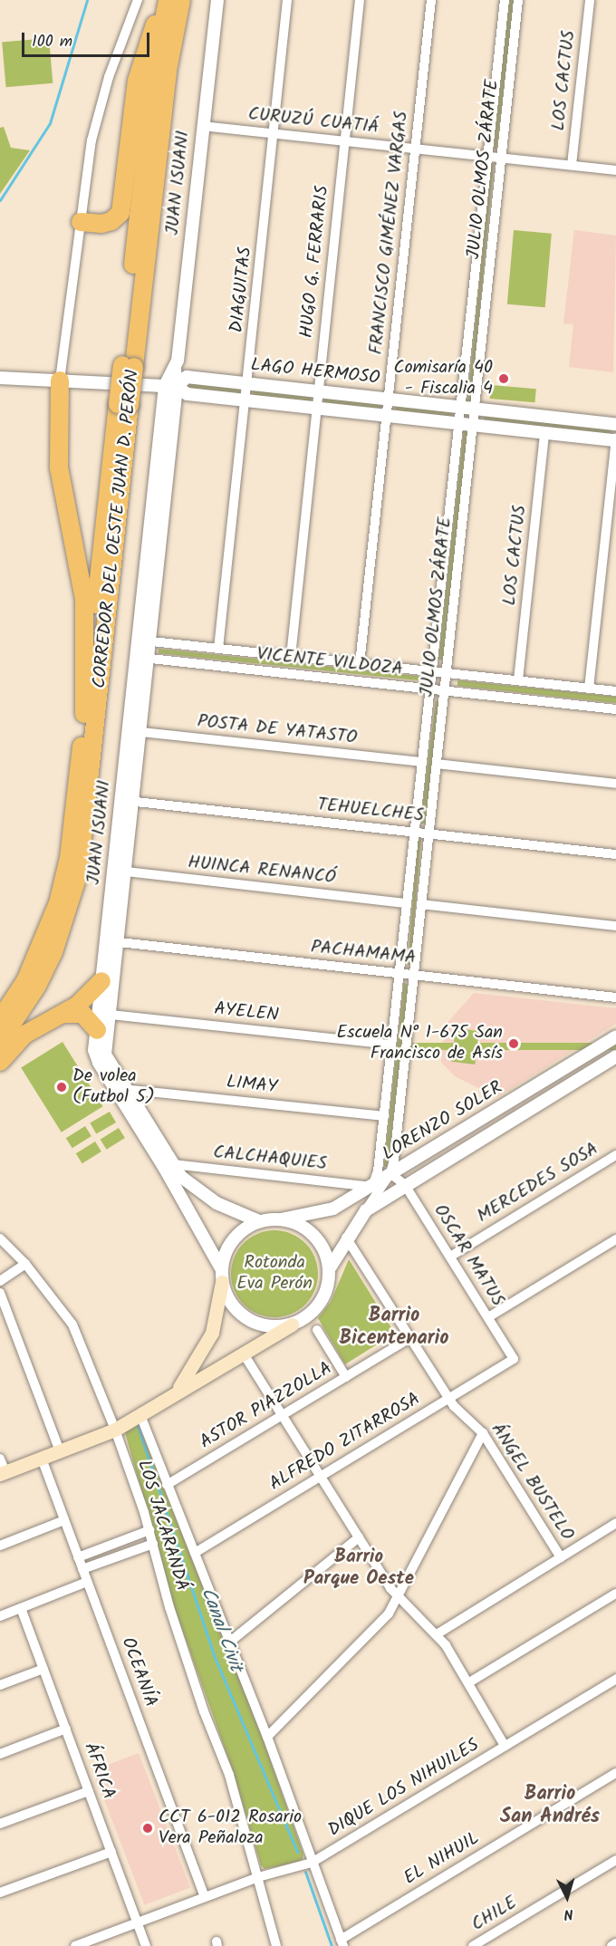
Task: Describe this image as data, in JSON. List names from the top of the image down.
{
  "streets": {
    "highway": ["CORREDOR DEL OESTE JUAN D. PERÓN"],
    "street": [
      "LOS CACTUS",
      "CURUZÚ CUATIÁ",
      "JULIO OLMOS ZÁRATE",
      "JUAN ISUANI",
      "FRANCISCO GIMÉNEZ VARGAS",
      "HUGO G. FERRARIS",
      "DIAGUITAS",
      "LAGO HERMOSO",
      "VICENTE VILDOZA",
      "POSTA DE YATASTO",
      "TEHUELCHES",
      "HUINCA RENANCÓ",
      "PACHAMAMA",
      "AYELEN",
      "LIMAY",
      "LORENZO SOLER",
      "CALCHAQUIES",
      "MERCEDES SOSA",
      "OSCAR MATUS",
      "ASTOR PIAZZOLLA",
      "ALFREDO ZITARROSA",
      "ÁNGEL BUSTELO",
      "LOS JACARANDÁ",
      "OCEANÍA",
      "ÁFRICA",
      "DIQUE LOS NIHUILES",
      "EL NIHUIL",
      "CHILE"
    ]
  },
  "crossings": [
    ["LOS CACTUS", "CURUZÚ CUATIÁ"],
    ["LOS CACTUS", "LAGO HERMOSO"],
    ["LOS CACTUS", "VICENTE VILDOZA"],
    ["CURUZÚ CUATIÁ", "JULIO OLMOS ZÁRATE"],
    ["CURUZÚ CUATIÁ", "JUAN ISUANI"],
    ["CURUZÚ CUATIÁ", "FRANCISCO GIMÉNEZ VARGAS"],
    ["CURUZÚ CUATIÁ", "HUGO G. FERRARIS"],
    ["CURUZÚ CUATIÁ", "DIAGUITAS"],
    ["JULIO OLMOS ZÁRATE", "LAGO HERMOSO"],
    ["JULIO OLMOS ZÁRATE", "VICENTE VILDOZA"],
    ["JULIO OLMOS ZÁRATE", "POSTA DE YATASTO"],
    ["JULIO OLMOS ZÁRATE", "TEHUELCHES"],
    ["JULIO OLMOS ZÁRATE", "HUINCA RENANCÓ"],
    ["JULIO OLMOS ZÁRATE", "PACHAMAMA"],
    ["JULIO OLMOS ZÁRATE", "AYELEN"],
    ["JULIO OLMOS ZÁRATE", "LIMAY"],
    ["JULIO OLMOS ZÁRATE", "LORENZO SOLER"],
    ["JULIO OLMOS ZÁRATE", "CALCHAQUIES"],
    ["JULIO OLMOS ZÁRATE", "OSCAR MATUS"],
    ["JUAN ISUANI", "LAGO HERMOSO"],
    ["JUAN ISUANI", "VICENTE VILDOZA"],
    ["JUAN ISUANI", "POSTA DE YATASTO"],
    ["JUAN ISUANI", "TEHUELCHES"],
    ["JUAN ISUANI", "HUINCA RENANCÓ"],
    ["JUAN ISUANI", "PACHAMAMA"],
    ["JUAN ISUANI", "AYELEN"],
    ["JUAN ISUANI", "LIMAY"],
    ["JUAN ISUANI", "LORENZO SOLER"],
    ["JUAN ISUANI", "CALCHAQUIES"],
    ["FRANCISCO GIMÉNEZ VARGAS", "LAGO HERMOSO"],
    ["FRANCISCO GIMÉNEZ VARGAS", "VICENTE VILDOZA"],
    ["HUGO G. FERRARIS", "LAGO HERMOSO"],
    ["HUGO G. FERRARIS", "VICENTE VILDOZA"],
    ["DIAGUITAS", "LAGO HERMOSO"],
    ["DIAGUITAS", "VICENTE VILDOZA"],
    ["LORENZO SOLER", "CALCHAQUIES"],
    ["LORENZO SOLER", "OSCAR MATUS"],
    ["LORENZO SOLER", "ÁNGEL BUSTELO"],
    ["MERCEDES SOSA", "OSCAR MATUS"],
    ["OSCAR MATUS", "ALFREDO ZITARROSA"],
    ["ASTOR PIAZZOLLA", "ÁNGEL BUSTELO"],
    ["ASTOR PIAZZOLLA", "LOS JACARANDÁ"],
    ["ALFREDO ZITARROSA", "ÁNGEL BUSTELO"],
    ["ALFREDO ZITARROSA", "LOS JACARANDÁ"],
    ["LOS JACARANDÁ", "DIQUE LOS NIHUILES"],
    ["LOS JACARANDÁ", "EL NIHUIL"],
    ["OCEANÍA", "DIQUE LOS NIHUILES"],
    ["ÁFRICA", "DIQUE LOS NIHUILES"]
  ],
  "districts": ["Barrio Bicentenario", "Barrio Parque Oeste", "Barrio San Andrés"],
  "water": ["Canal Civit"],
  "parks": ["Rotonda Eva Perón"],
  "places": [
    "Comisaría 40 - Fiscalia 4",
    "Escuela N° 1-675 San Francisco de Asís",
    "De volea (Futbol 5)",
    "CCT 6-012 Rosario Vera Peñaloza"
  ],
  "scale_bar": "100 m",
  "north": "bottom"
}
